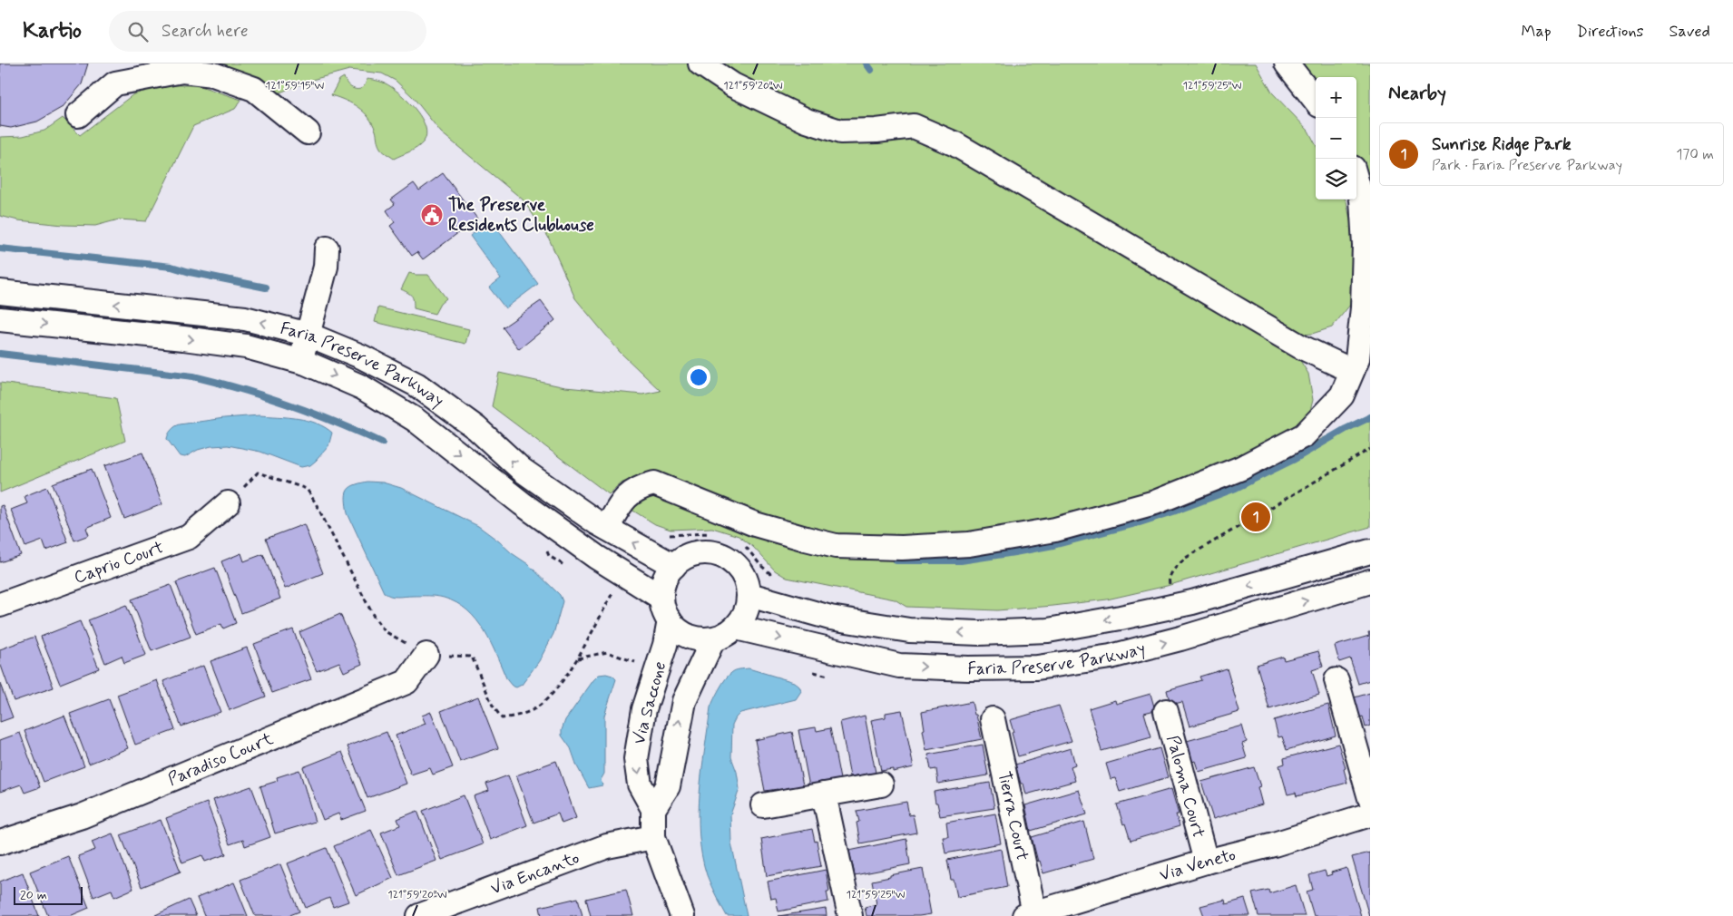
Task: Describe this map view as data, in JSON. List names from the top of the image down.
{
  "streets": {
    "street": [
      "Faria Preserve Parkway",
      "Caprio Court",
      "Via Saccone",
      "Paradiso Court",
      "Paloma Court",
      "Tierra Court",
      "Via Veneto",
      "Via Encanto"
    ]
  },
  "crossings": [
    ["Faria Preserve Parkway", "Via Saccone"],
    ["Via Saccone", "Via Encanto"],
    ["Paloma Court", "Via Veneto"],
    ["Tierra Court", "Via Veneto"]
  ],
  "places": {
    "public building": ["The Preserve Residents Clubhouse"]
  },
  "scale_bar": "20 m",
  "page": {
    "header": "Kartio",
    "search": "Search here",
    "nav": ["Map", "Directions", "Saved"],
    "heading": "Nearby",
    "map_buttons": ["+", "−"],
    "list": [
      {
        "mark": "1",
        "name": "Sunrise Ridge Park",
        "note": "Park · Faria Preserve Parkway",
        "value": "170 m"
      }
    ],
    "pins": "1",
    "scale": "20 m"
  },
  "coordinates": ["121°59'15\"W", "121°59'20\"W", "121°59'25\"W"]
}
